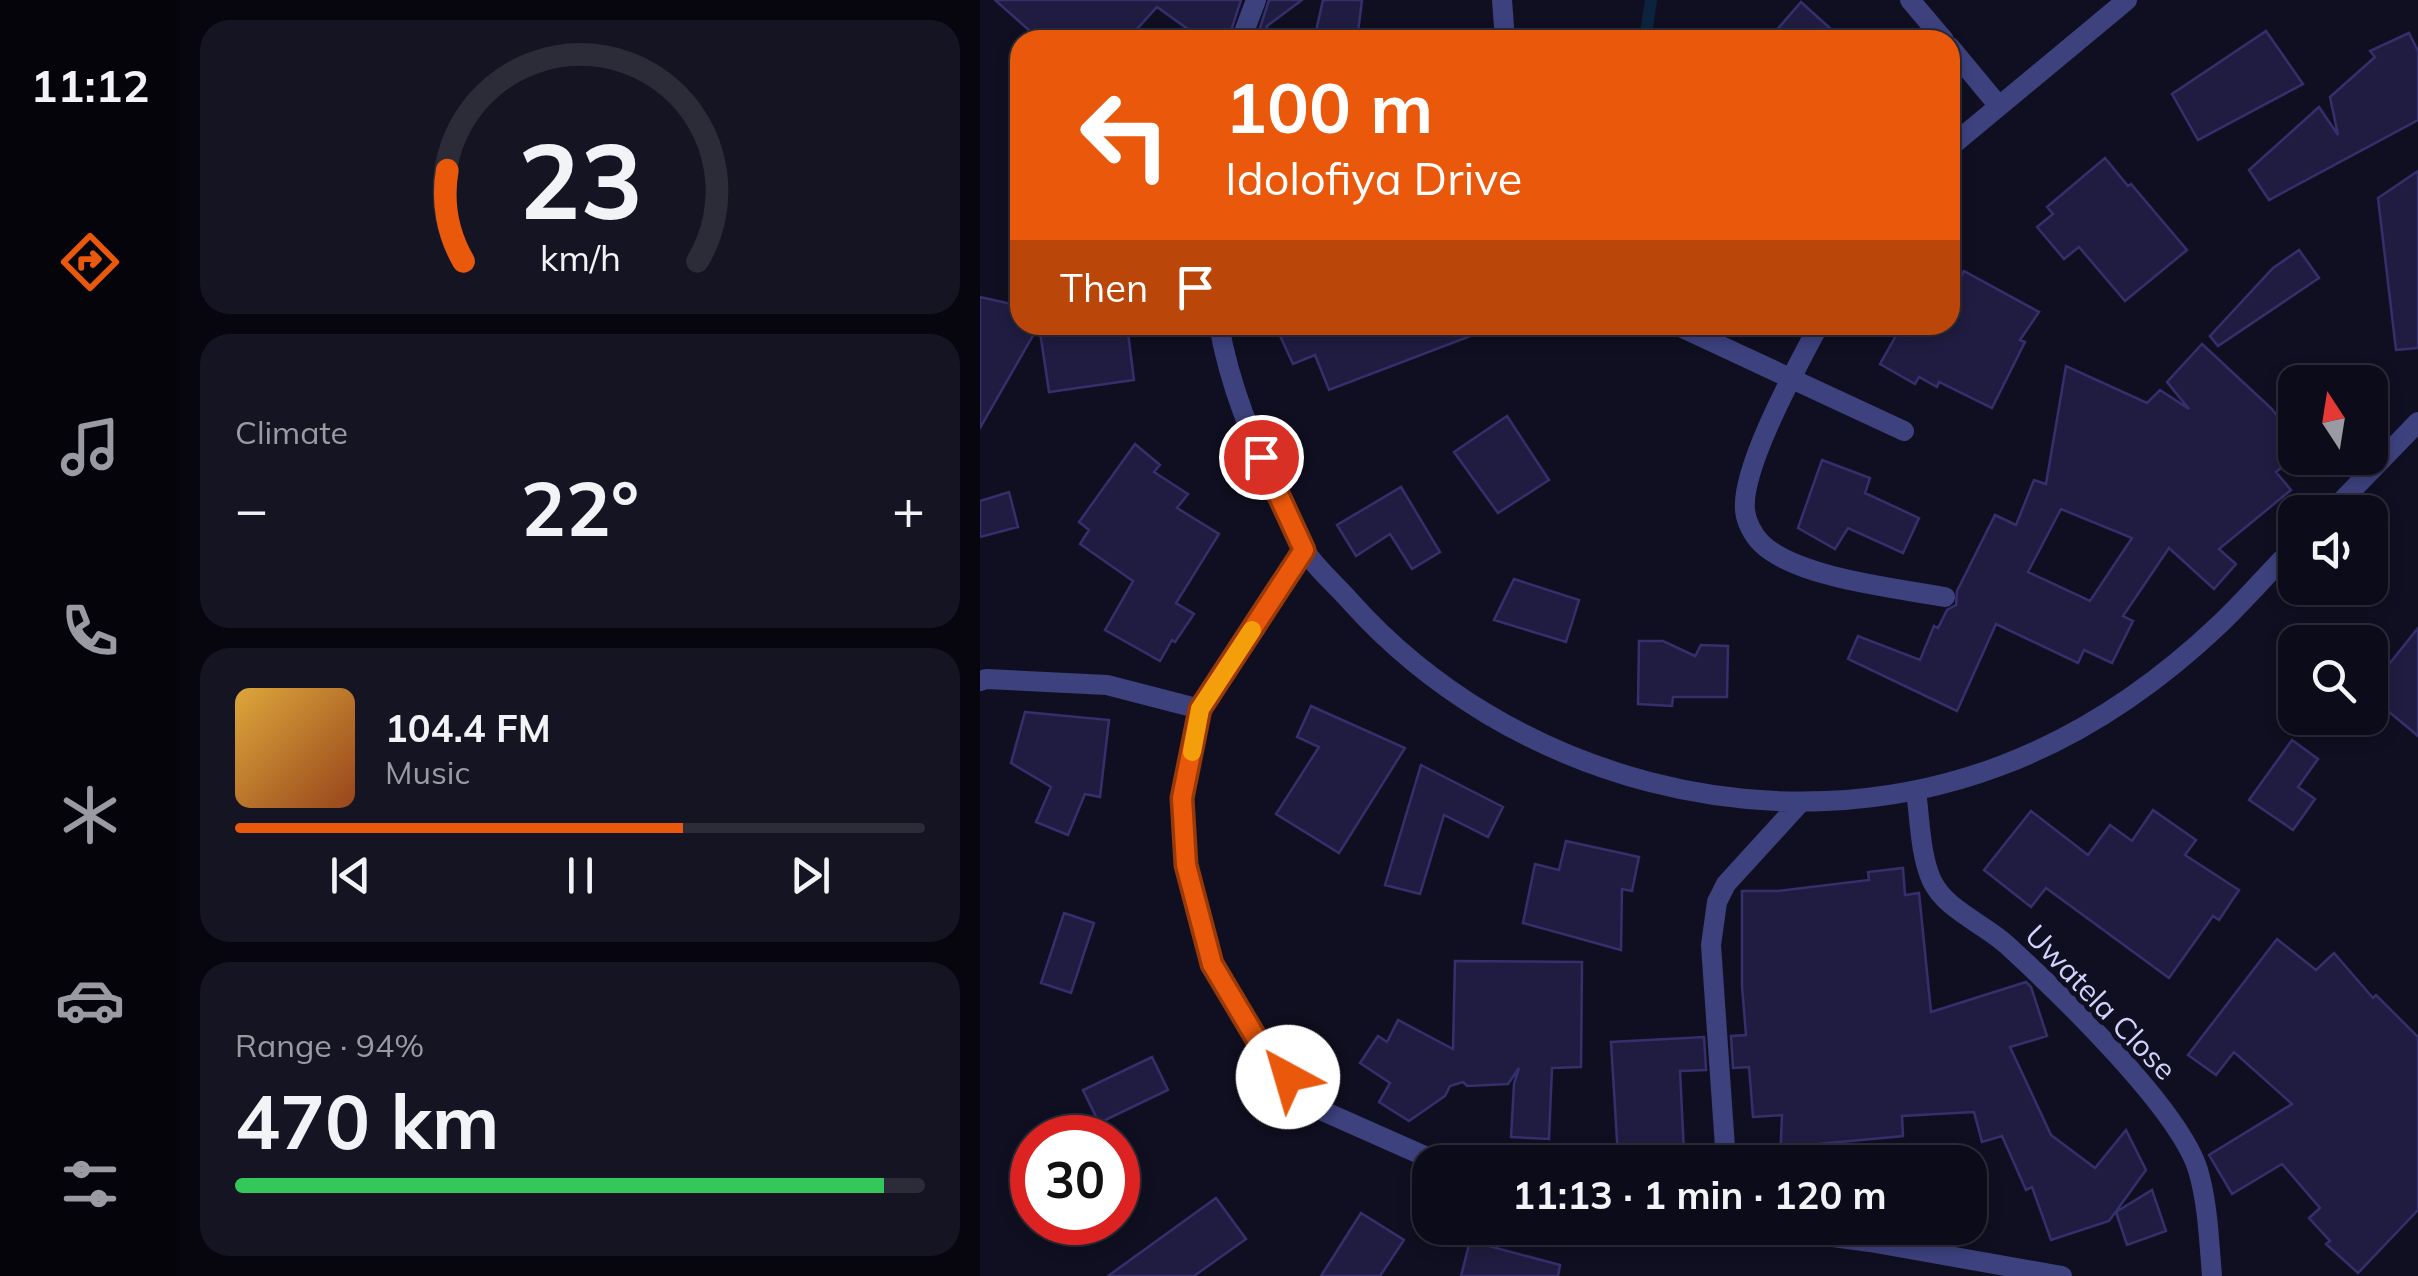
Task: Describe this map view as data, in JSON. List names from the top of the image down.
{
  "streets": {
    "street": ["Uwatela Close"]
  },
  "north": "top",
  "page": {
    "tabs": "11:12",
    "turn": ["100 m", "Idolofiya Drive"],
    "then": "Then",
    "tile": [
      "Climate",
      ["Range · 94%", "470 km"]
    ],
    "heat": ["−", "22°", "+"],
    "song": ["104.4 FM", "Music"],
    "limit": "30",
    "trip": "11:13 · 1 min · 120 m",
    "gauge": ["23", "km/h"]
  }
}
